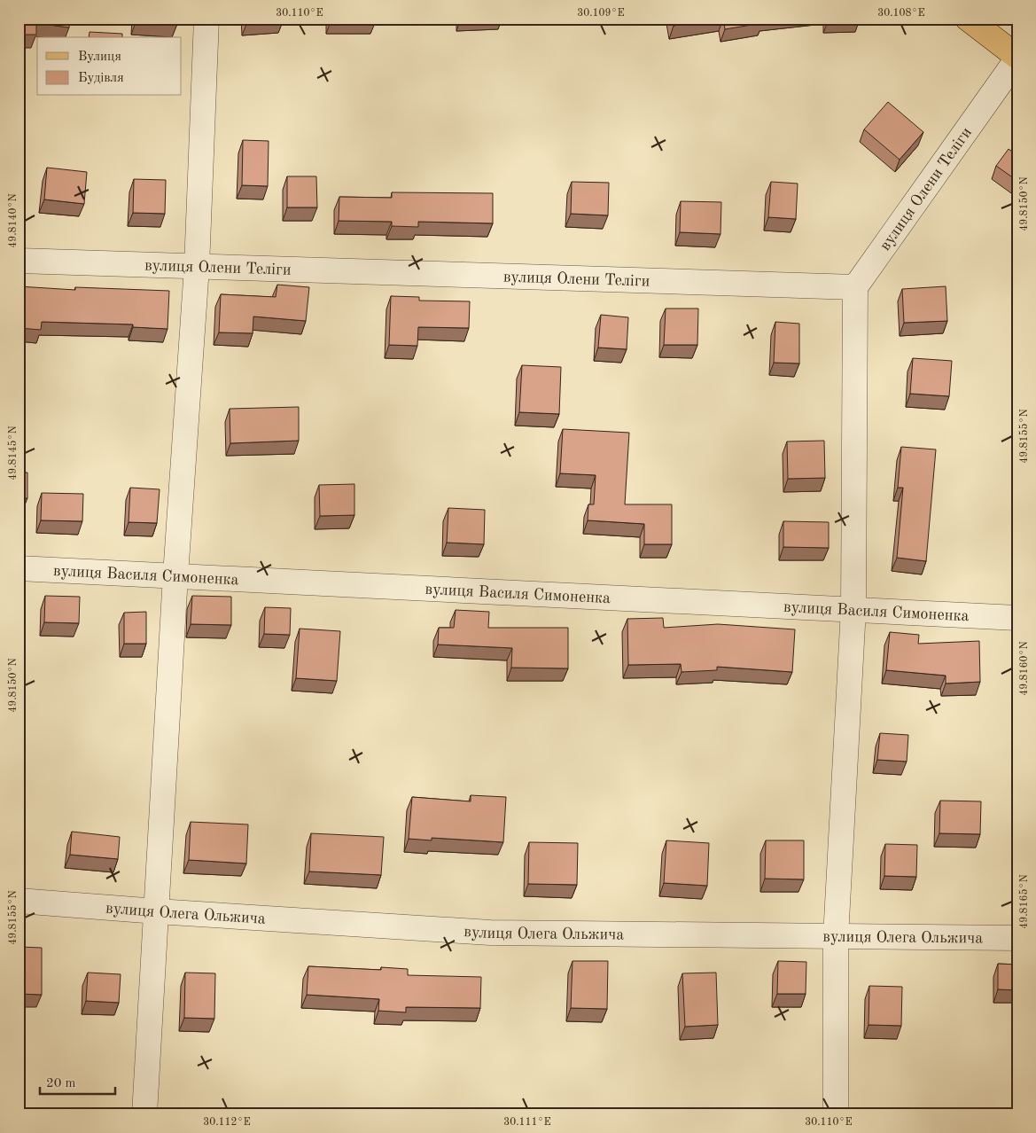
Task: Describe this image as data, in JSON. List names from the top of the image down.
{
  "streets": {
    "street": ["вулиця Олени Теліги", "вулиця Василя Симоненка", "вулиця Олега Ольжича"]
  },
  "legend": ["Вулиця", "Будівля"],
  "scale_bar": "20 m",
  "coordinates": [
    "30.110°E",
    "30.109°E",
    "30.108°E",
    "49.8150°N",
    "49.8140°N",
    "49.8155°N",
    "49.8145°N",
    "49.8160°N",
    "49.8165°N",
    "30.112°E",
    "30.111°E"
  ]
}
